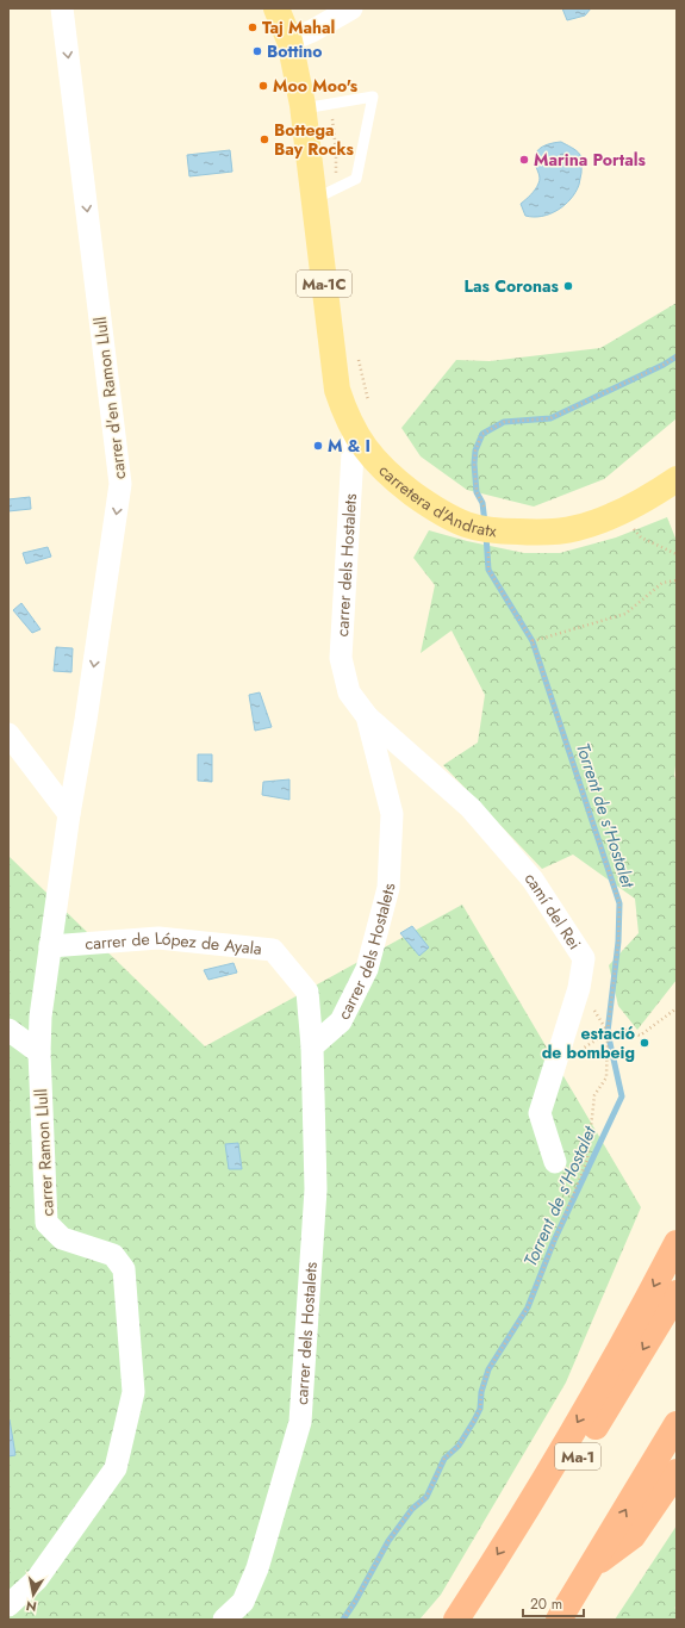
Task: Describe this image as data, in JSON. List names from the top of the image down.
{
  "streets": {
    "highway": ["Ma-1"],
    "main road": ["Ma-1C", "carretera d'Andratx"],
    "street": [
      "carrer d'en Ramon Llull",
      "carrer dels Hostalets",
      "camí del Rei",
      "carrer de López de Ayala",
      "carrer Ramon Llull"
    ]
  },
  "crossings": [
    ["carrer d'en Ramon Llull", "carrer Ramon Llull"],
    ["carretera d'Andratx", "carrer dels Hostalets"],
    ["carrer dels Hostalets", "camí del Rei"],
    ["carrer dels Hostalets", "carrer de López de Ayala"],
    ["carrer de López de Ayala", "carrer Ramon Llull"]
  ],
  "one_way": ["carrer d'en Ramon Llull"],
  "water": ["Torrent de s'Hostalet"],
  "places": [
    "Taj Mahal",
    "Bottino",
    "Moo Moo's",
    "Bottega Bay Rocks",
    "Marina Portals",
    "Las Coronas",
    "M & I",
    "estació de bombeig"
  ],
  "scale_bar": "20 m",
  "north": "bottom"
}
